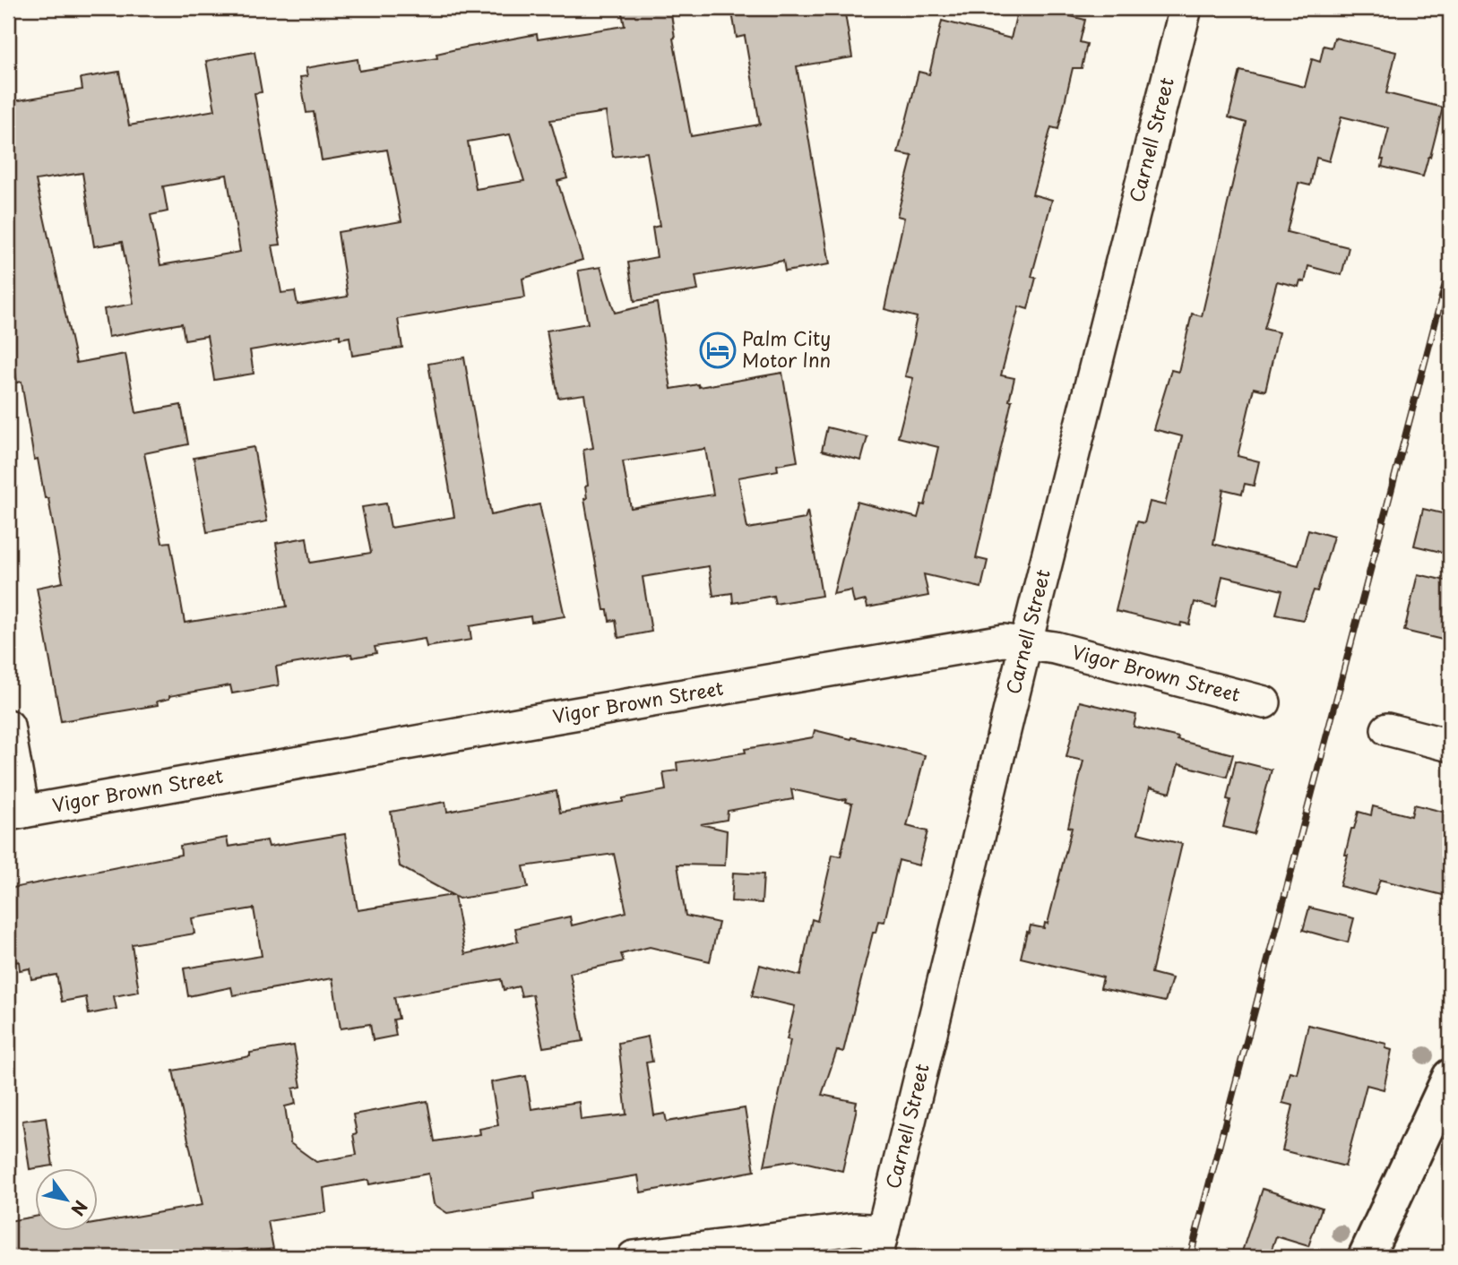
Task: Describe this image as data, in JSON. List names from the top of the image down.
{
  "streets": {
    "street": ["Carnell Street", "Vigor Brown Street"]
  },
  "crossings": [
    ["Carnell Street", "Vigor Brown Street"]
  ],
  "places": {
    "hotel": ["Palm City Motor Inn"]
  },
  "north": "bottom right"
}
